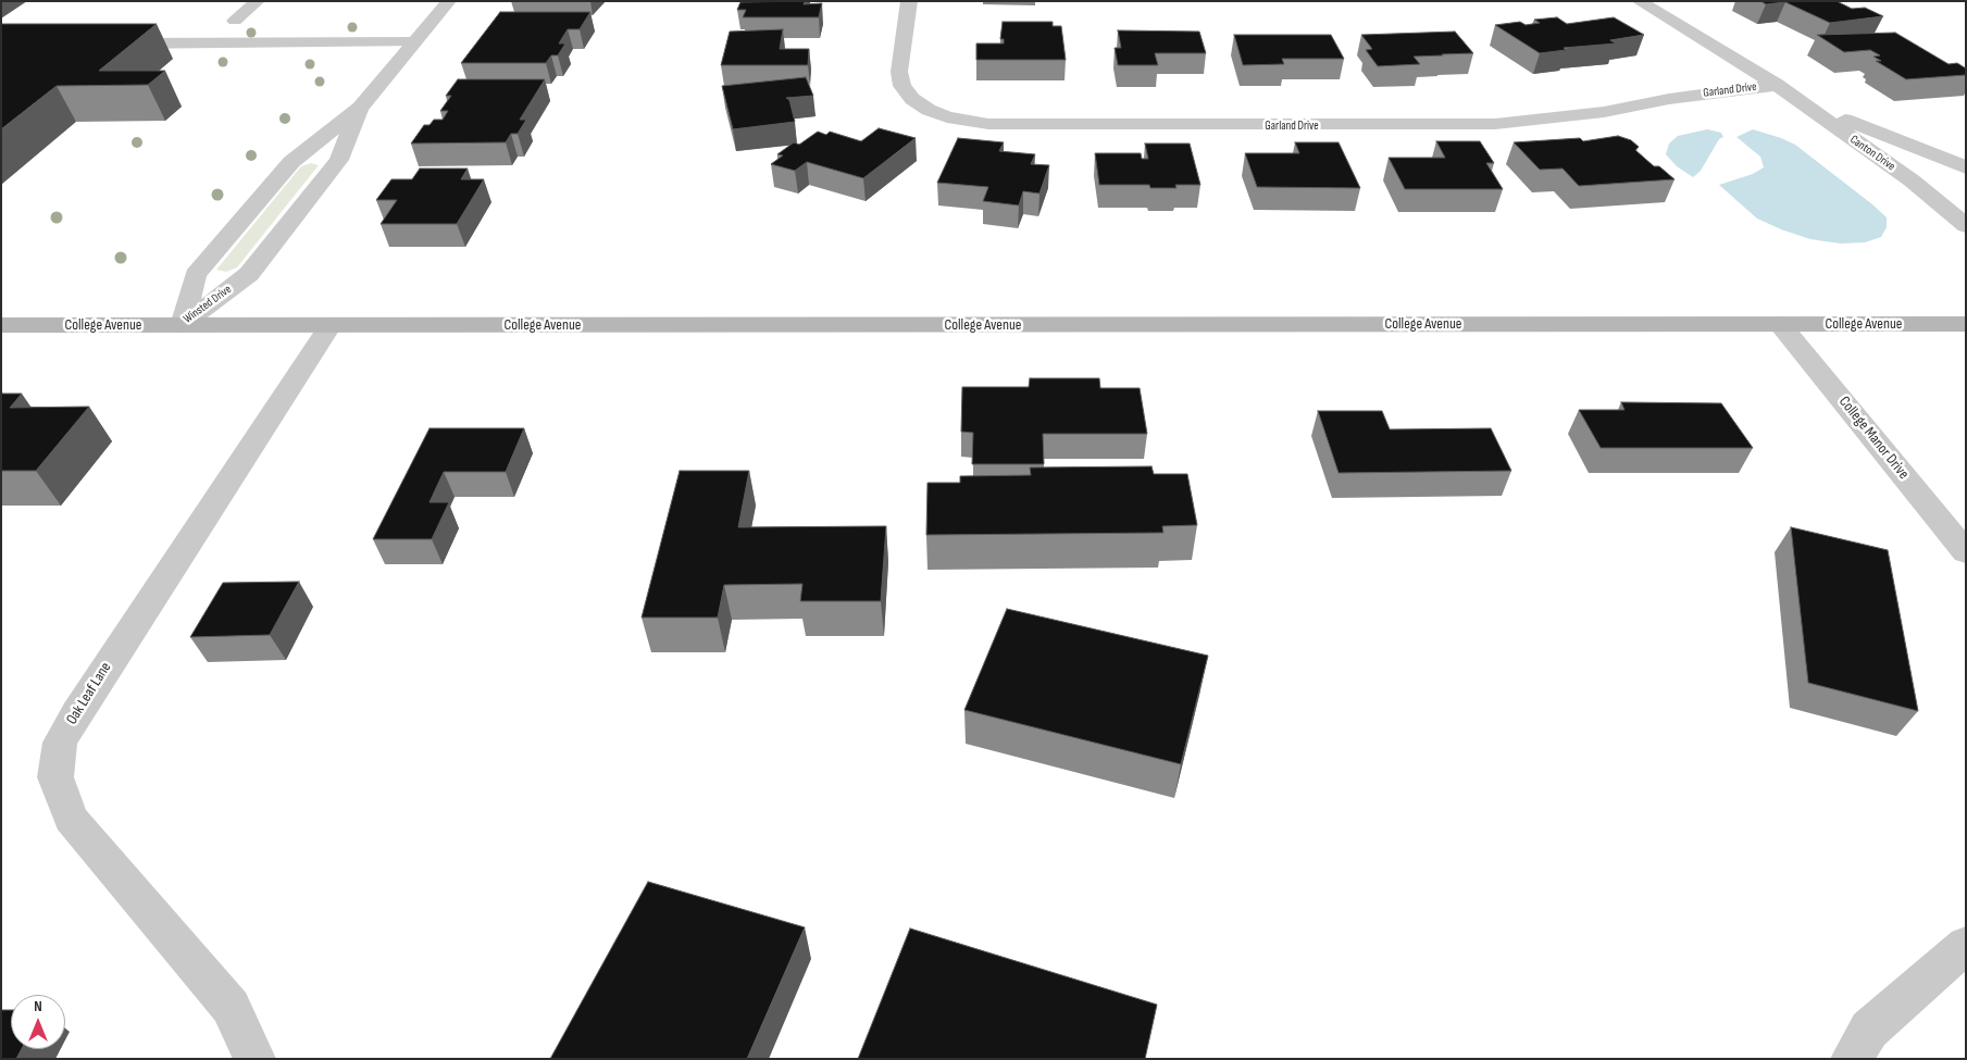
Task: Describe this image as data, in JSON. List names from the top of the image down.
{
  "streets": {
    "main road": ["College Avenue"],
    "street": [
      "Garland Drive",
      "Canton Drive",
      "Winsted Drive",
      "College Manor Drive",
      "Oak Leaf Lane"
    ]
  },
  "crossings": [
    ["Garland Drive", "Canton Drive"],
    ["Winsted Drive", "College Avenue"],
    ["College Avenue", "College Manor Drive"],
    ["College Avenue", "Oak Leaf Lane"]
  ],
  "north": "top"
}
